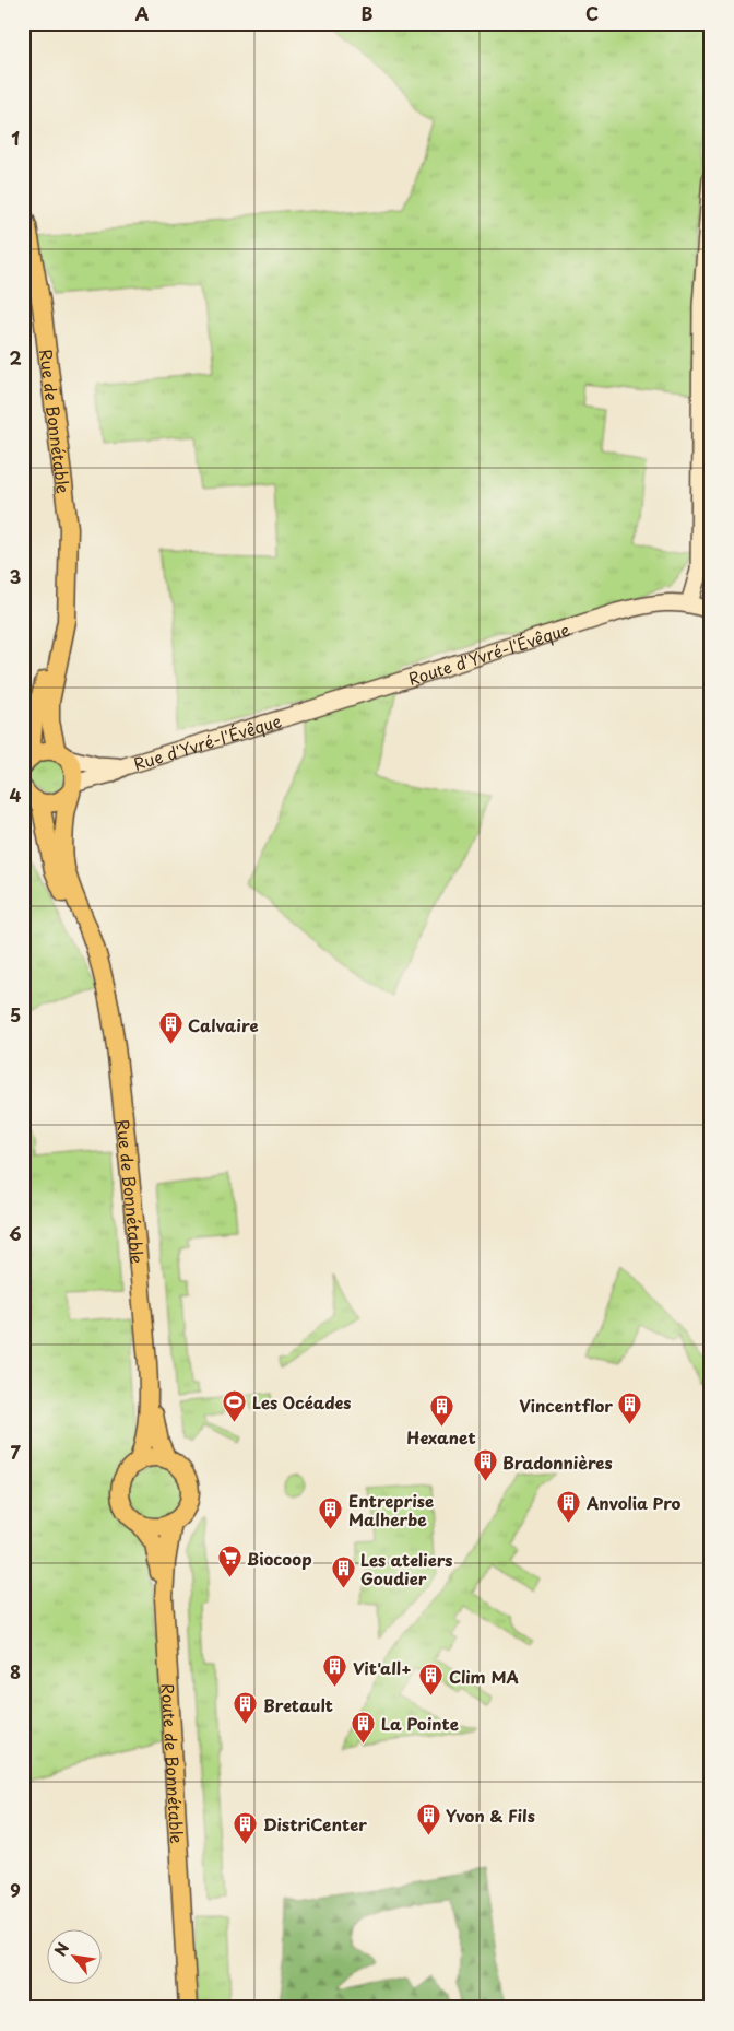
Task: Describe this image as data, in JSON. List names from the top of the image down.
{
  "streets": {
    "main road": ["Rue de Bonnétable", "Route de Bonnétable"],
    "street": ["Route d'Yvré-l'Évêque", "Rue d'Yvré-l'Évêque"]
  },
  "crossings": [
    ["Route d'Yvré-l'Évêque", "Rue d'Yvré-l'Évêque"]
  ],
  "places": {
    "building": [
      "Calvaire",
      "Vincentflor",
      "Hexanet",
      "Bradonnières",
      "Anvolia Pro",
      "Entreprise Malherbe",
      "Les ateliers Goudier",
      "Vit'all+",
      "Clim MA",
      "Bretault",
      "La Pointe",
      "Yvon & Fils",
      "DistriCenter"
    ],
    "sports": ["Les Océades"],
    "supermarket": ["Biocoop"]
  },
  "north": "top left",
  "grid": {
    "columns": ["A", "B", "C"],
    "rows": [
      "1",
      "2",
      "3",
      "4",
      "5",
      "6",
      "7",
      "8",
      "9"
    ]
  }
}
